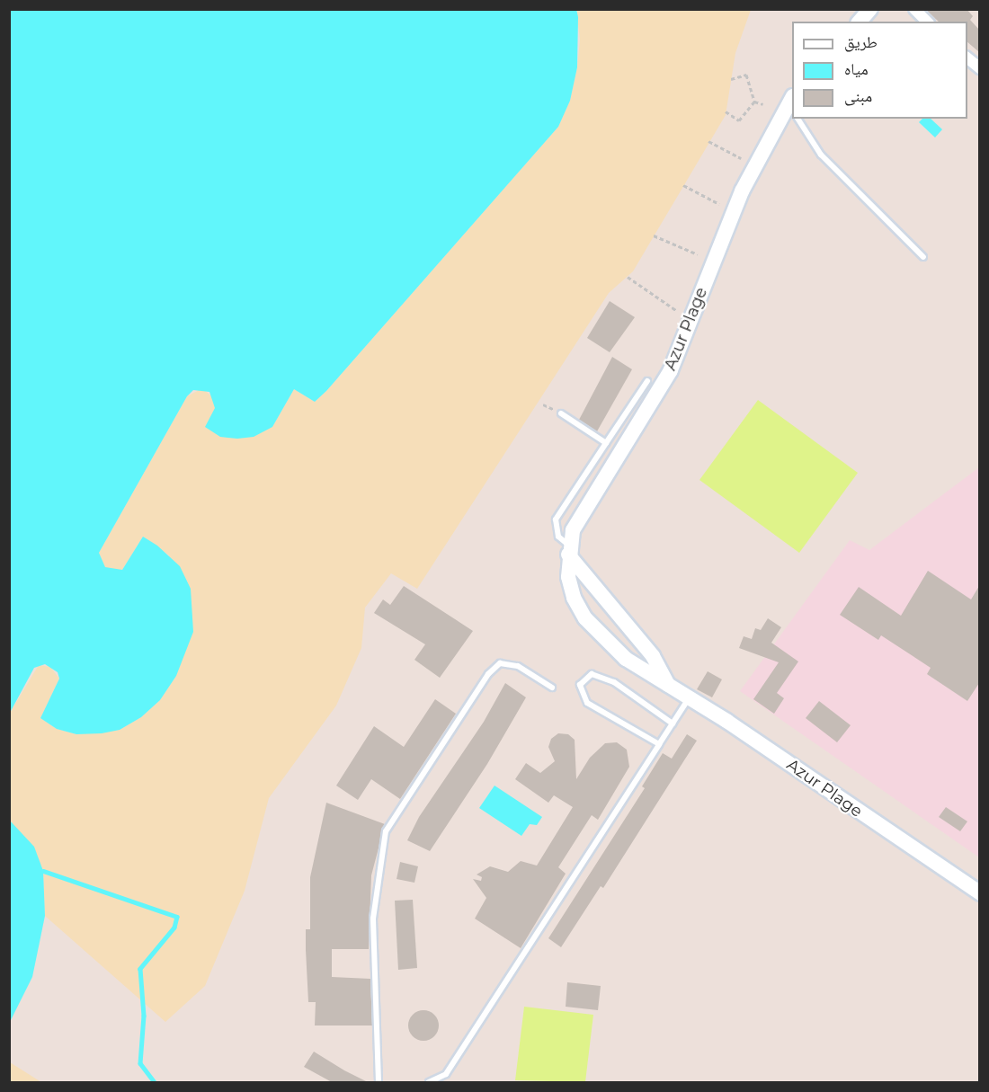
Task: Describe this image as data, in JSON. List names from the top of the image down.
{
  "streets": {
    "street": ["Azur Plage"]
  },
  "legend": ["طريق", "مياه", "مبنى"]
}
